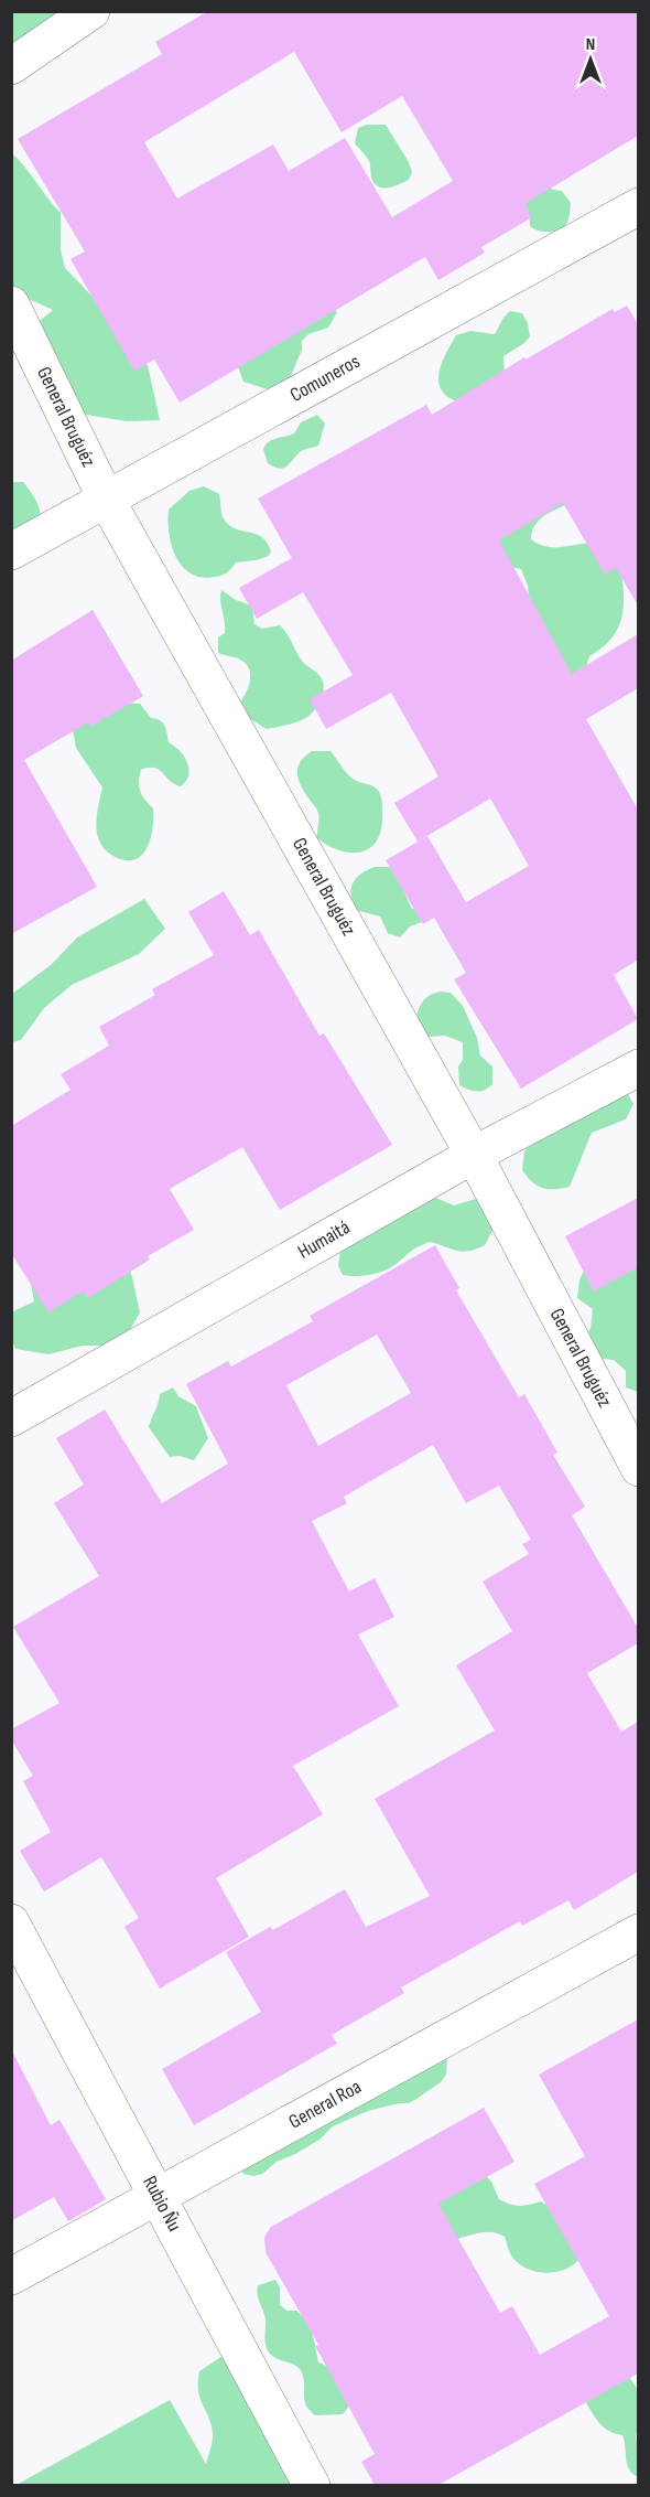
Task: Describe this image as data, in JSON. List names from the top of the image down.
{
  "streets": {
    "street": [
      "Comuneros",
      "General Bruguéz",
      "Humaitá",
      "General Roa",
      "Rubio Ñu"
    ]
  },
  "crossings": [
    ["Comuneros", "General Bruguéz"],
    ["General Bruguéz", "Humaitá"],
    ["General Roa", "Rubio Ñu"]
  ],
  "north": "top"
}
